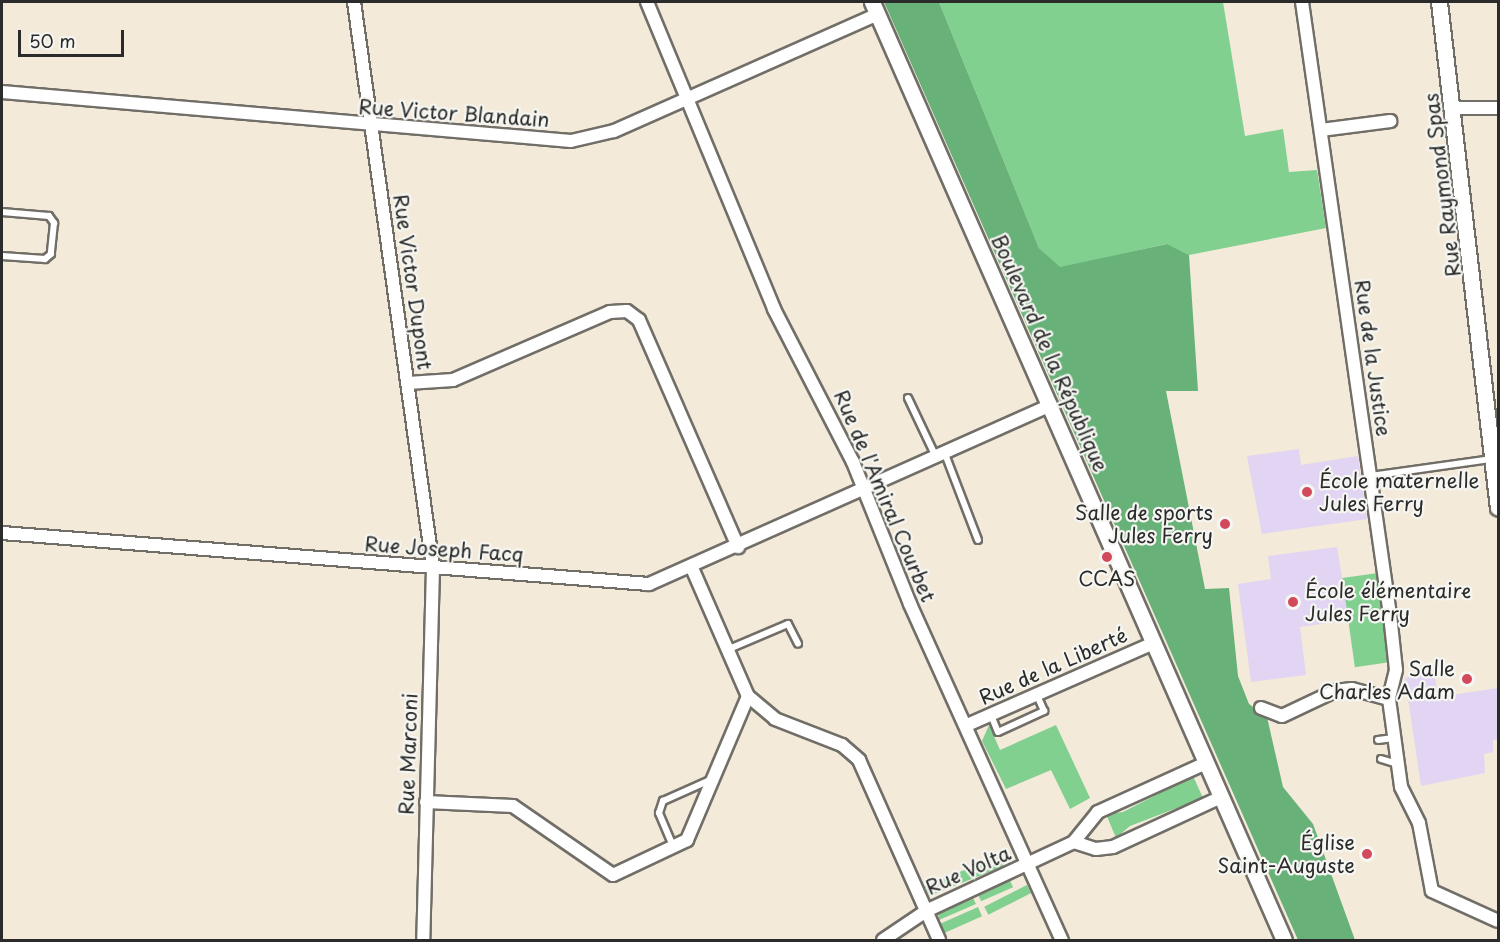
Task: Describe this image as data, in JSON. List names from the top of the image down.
{
  "streets": {
    "street": [
      "Rue Victor Blandain",
      "Rue Raymond Spas",
      "Rue Victor Dupont",
      "Boulevard de la République",
      "Rue de la Justice",
      "Rue de l'Amiral Courbet",
      "Rue Joseph Facq",
      "Rue de la Liberté",
      "Rue Marconi",
      "Rue Volta"
    ]
  },
  "crossings": [
    ["Rue Victor Blandain", "Rue Victor Dupont"],
    ["Rue Victor Blandain", "Boulevard de la République"],
    ["Rue Victor Blandain", "Rue de l'Amiral Courbet"],
    ["Rue Victor Dupont", "Rue Joseph Facq"],
    ["Rue Victor Dupont", "Rue Marconi"],
    ["Boulevard de la République", "Rue Joseph Facq"],
    ["Boulevard de la République", "Rue de la Liberté"],
    ["Boulevard de la République", "Rue Volta"],
    ["Rue de l'Amiral Courbet", "Rue Joseph Facq"],
    ["Rue de l'Amiral Courbet", "Rue de la Liberté"],
    ["Rue de l'Amiral Courbet", "Rue Volta"],
    ["Rue Joseph Facq", "Rue Marconi"]
  ],
  "places": [
    "École maternelle Jules Ferry",
    "Salle de sports Jules Ferry",
    "CCAS",
    "École élémentaire Jules Ferry",
    "Salle Charles Adam",
    "Église Saint-Auguste"
  ],
  "scale_bar": "50 m"
}
